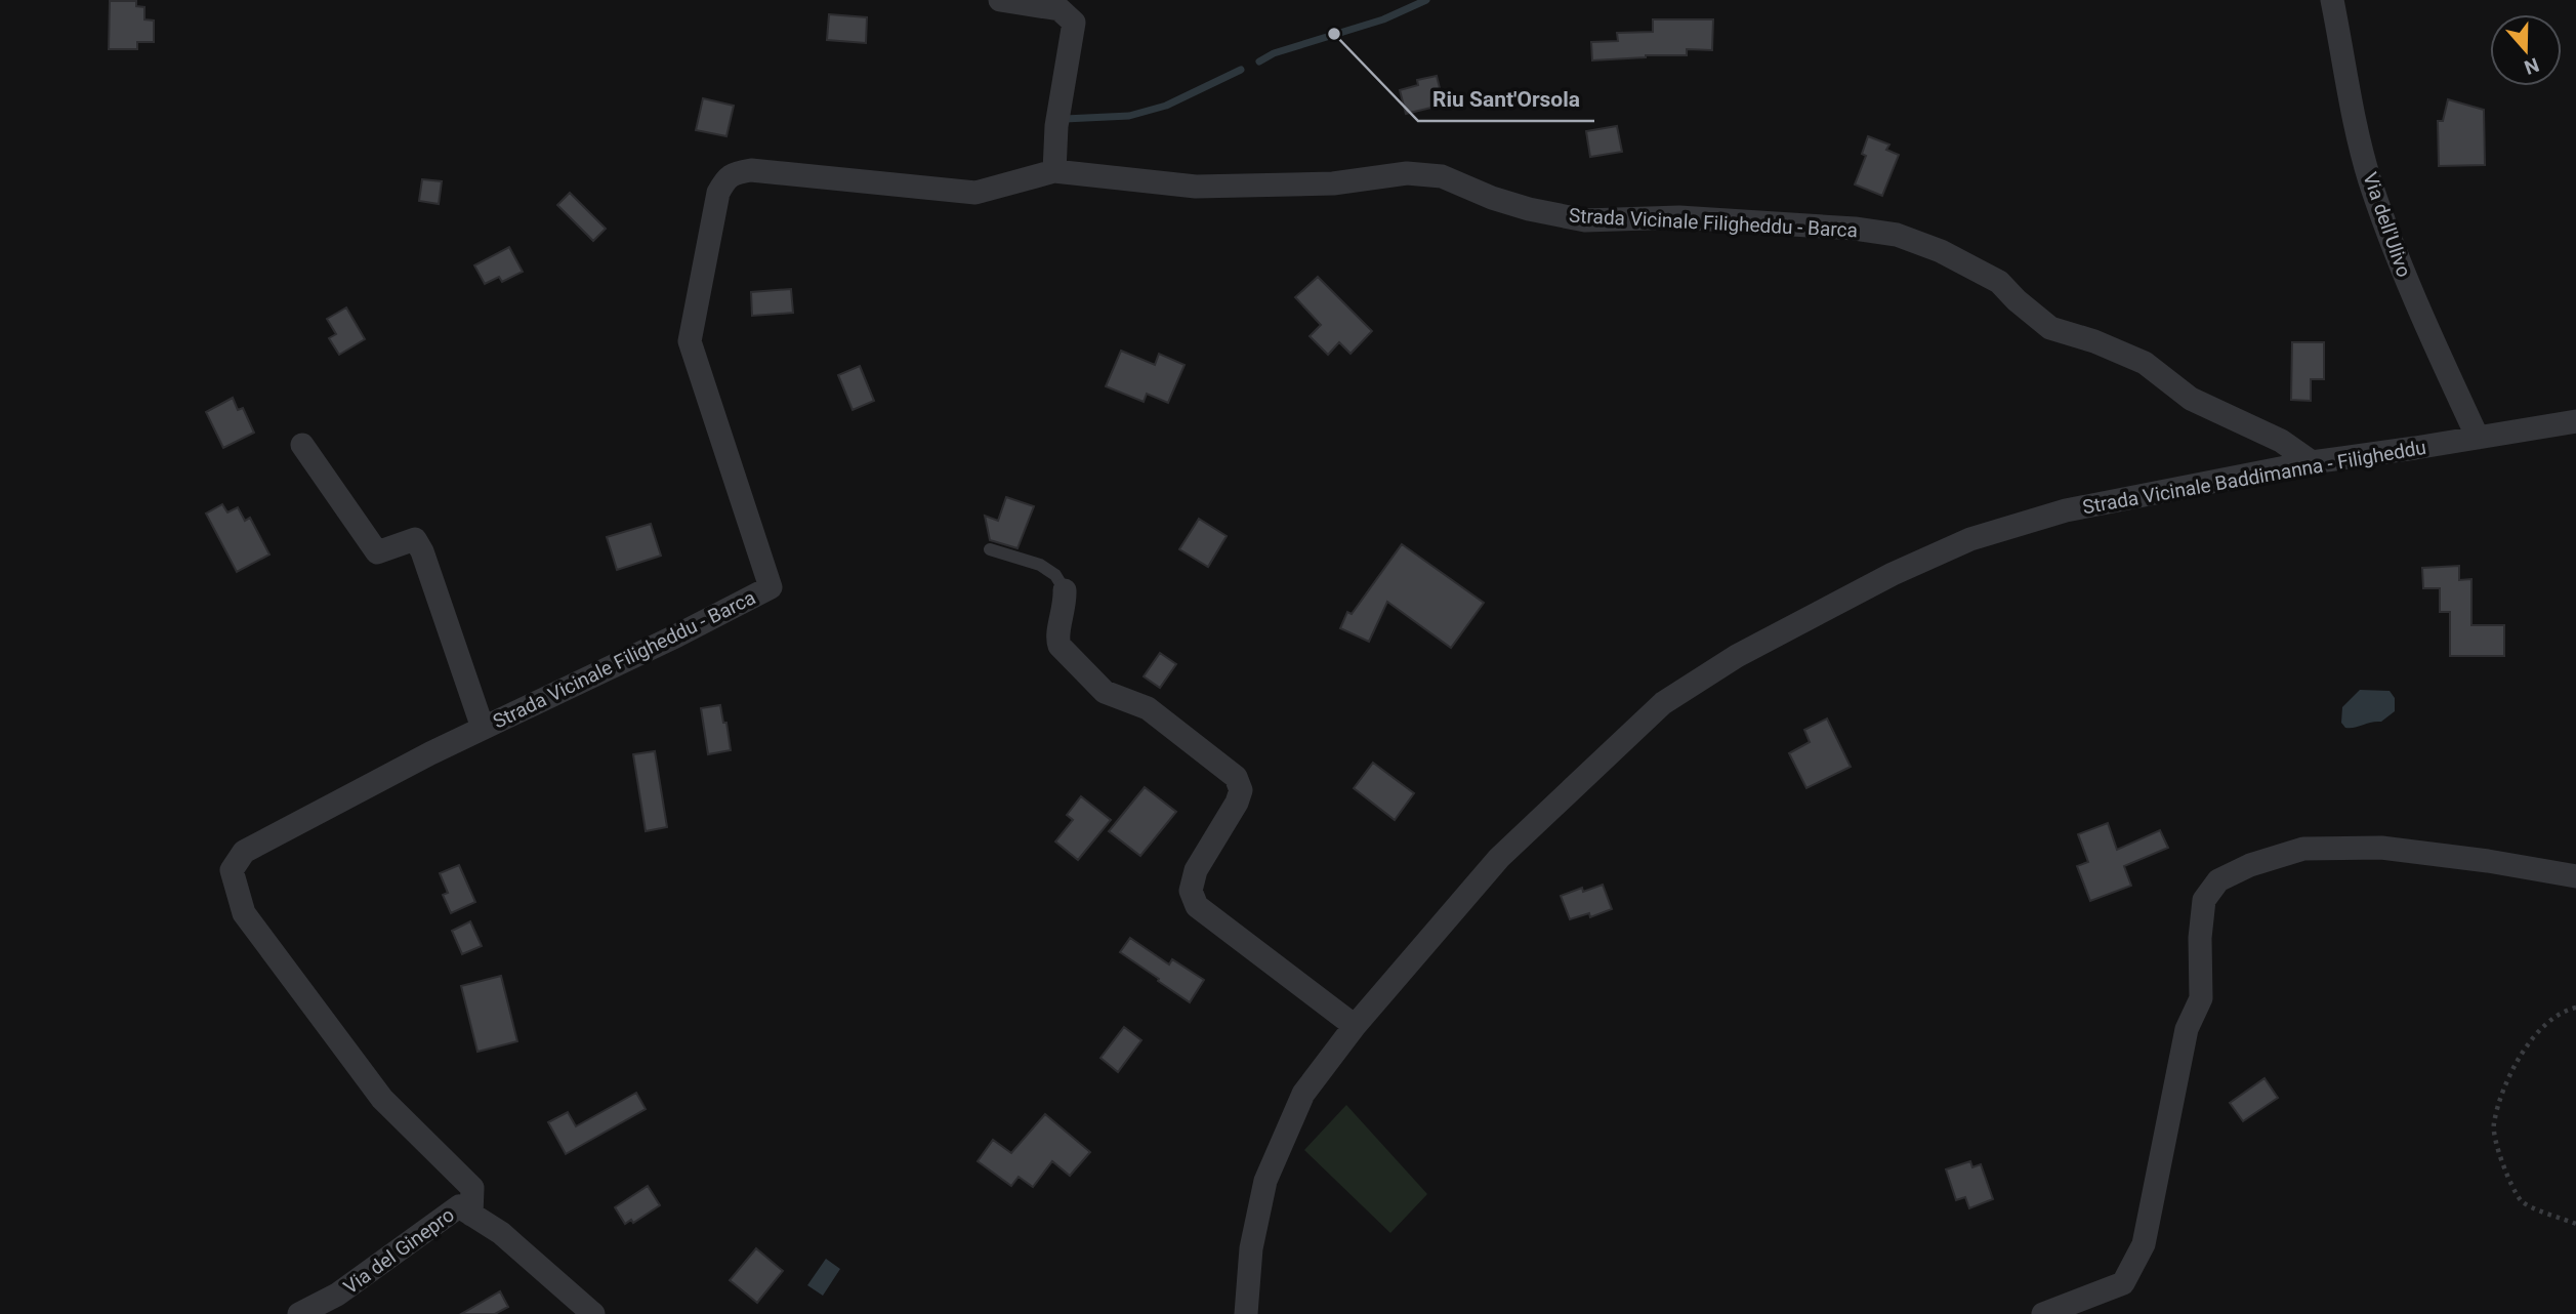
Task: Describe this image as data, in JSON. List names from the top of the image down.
{
  "streets": {
    "street": [
      "Strada Vicinale Filigheddu - Barca",
      "Via dell'Ulivo",
      "Strada Vicinale Baddimanna - Filigheddu",
      "Via del Ginepro"
    ]
  },
  "crossings": [
    ["Strada Vicinale Filigheddu - Barca", "Strada Vicinale Baddimanna - Filigheddu"],
    ["Strada Vicinale Filigheddu - Barca", "Via del Ginepro"],
    ["Via dell'Ulivo", "Strada Vicinale Baddimanna - Filigheddu"]
  ],
  "places": ["Riu Sant'Orsola"],
  "north": "bottom"
}
